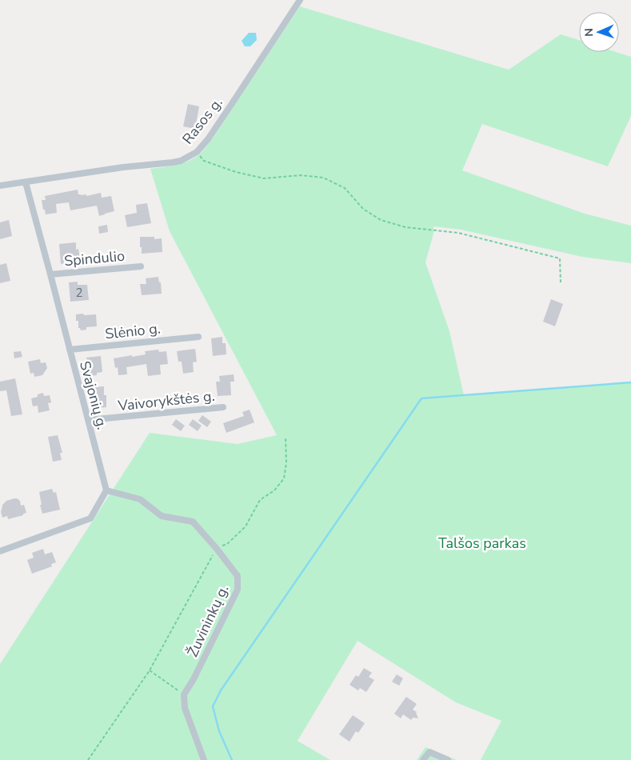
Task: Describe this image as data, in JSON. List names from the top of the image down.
{
  "streets": {
    "street": [
      "Rasos g.",
      "Spindulio",
      "Slėnio g.",
      "Svajonių g.",
      "Vaivorykštės g.",
      "Žuvininkų g."
    ]
  },
  "crossings": [
    ["Rasos g.", "Svajonių g."],
    ["Spindulio", "Svajonių g."],
    ["Slėnio g.", "Svajonių g."],
    ["Svajonių g.", "Vaivorykštės g."],
    ["Svajonių g.", "Žuvininkų g."]
  ],
  "parks": ["Talšos parkas"],
  "house_numbers": ["2"],
  "north": "left"
}
